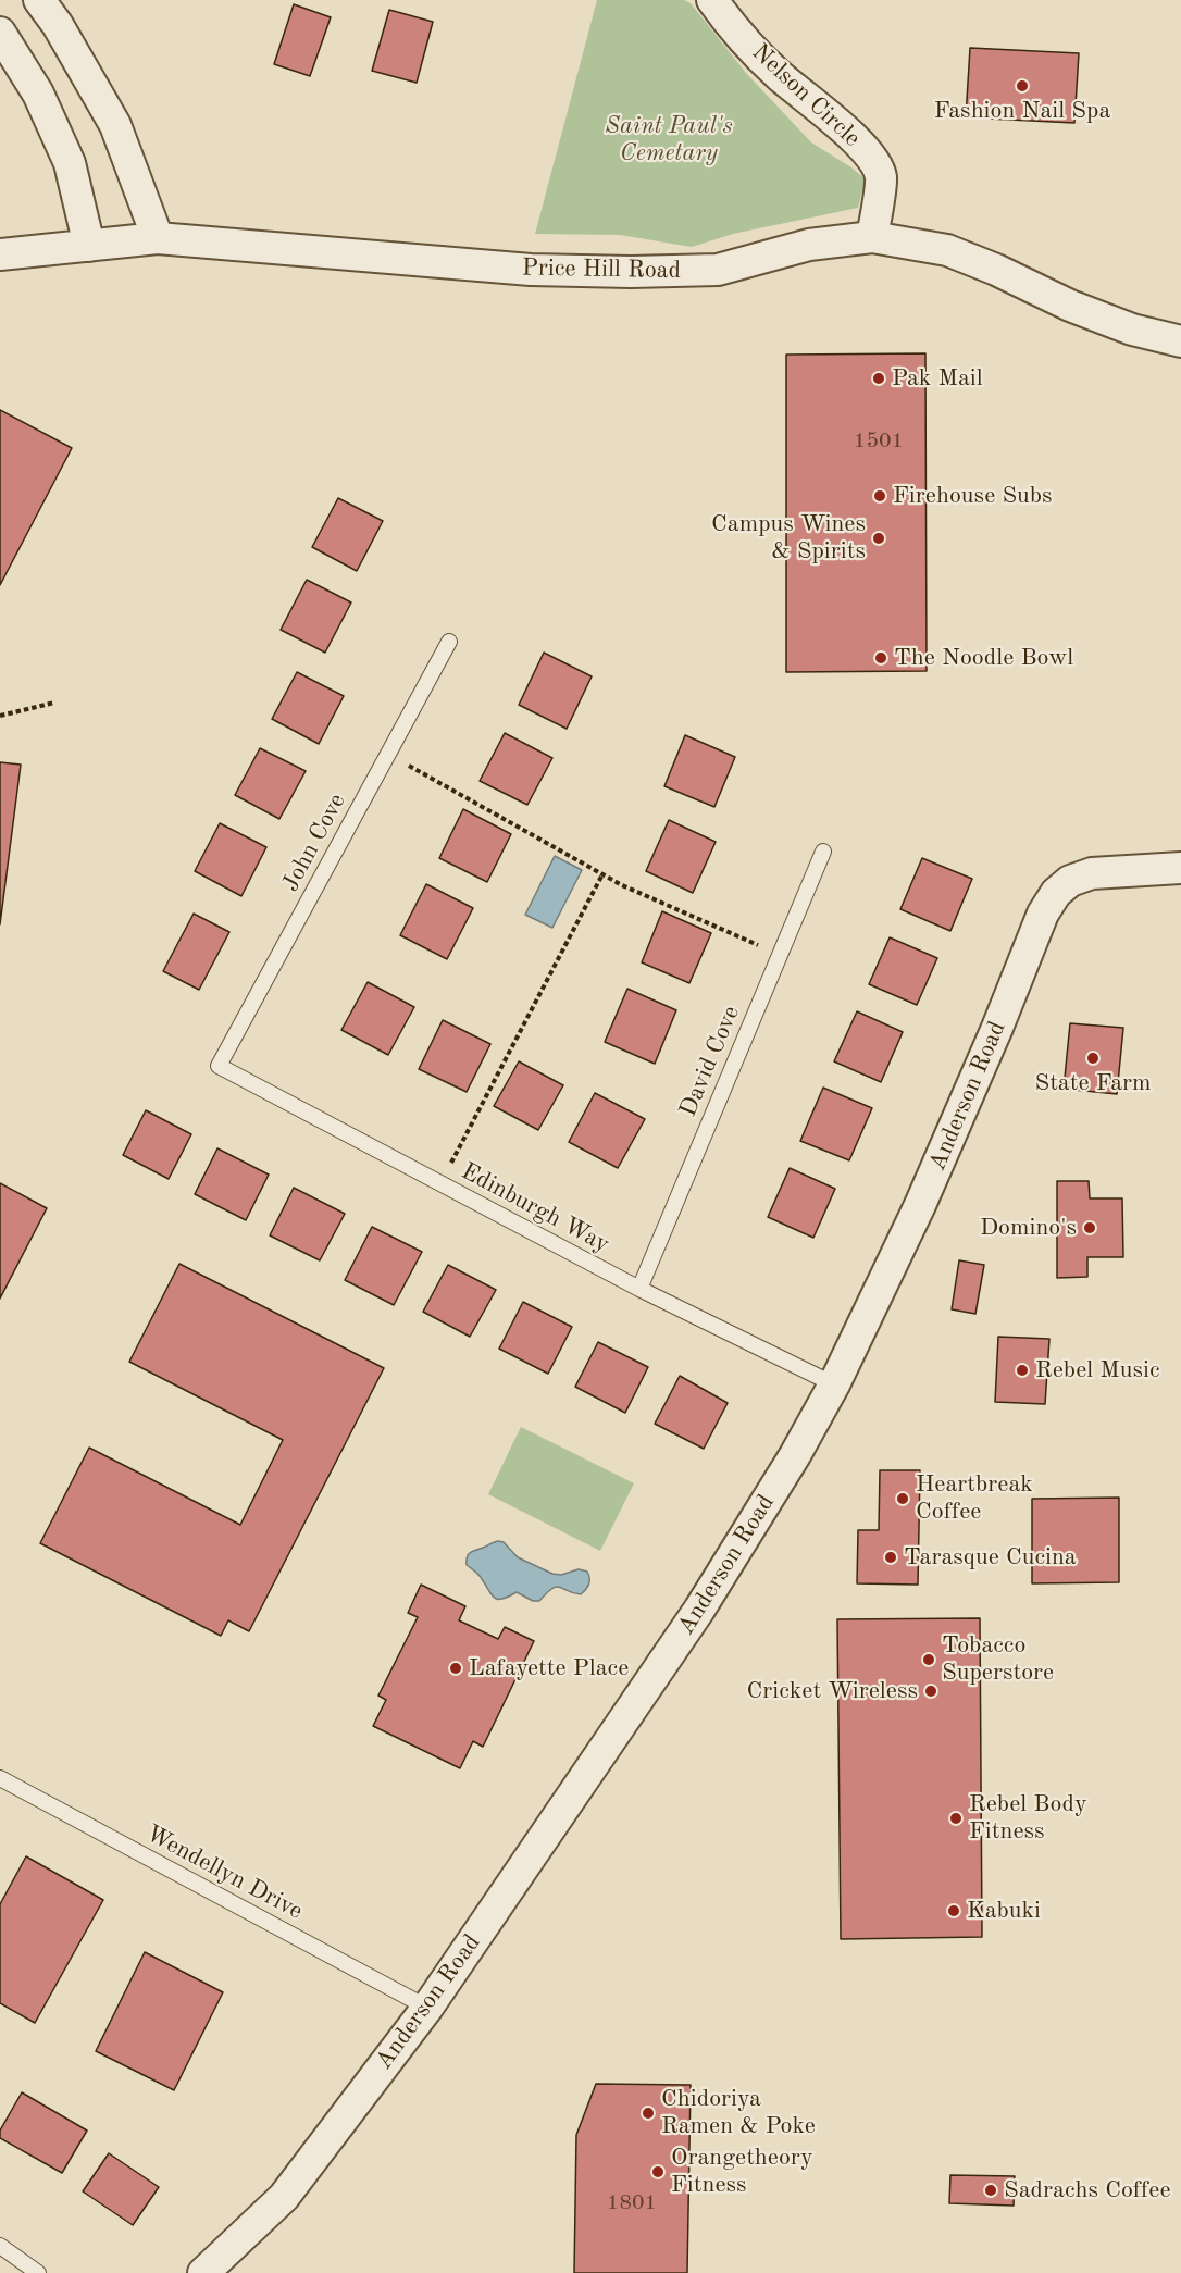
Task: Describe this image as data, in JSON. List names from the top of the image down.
{
  "streets": {
    "street": ["Nelson Circle", "Price Hill Road", "Anderson Road"],
    "lane": [
      "John Cove",
      "David Cove",
      "Edinburgh Way",
      "Wendellyn Drive"
    ]
  },
  "crossings": [
    ["Nelson Circle", "Price Hill Road"],
    ["John Cove", "Edinburgh Way"],
    ["David Cove", "Edinburgh Way"],
    ["Anderson Road", "Edinburgh Way"],
    ["Anderson Road", "Wendellyn Drive"]
  ],
  "parks": ["Saint Paul's Cemetary"],
  "places": [
    "Fashion Nail Spa",
    "Pak Mail",
    "Firehouse Subs",
    "Campus Wines & Spirits",
    "The Noodle Bowl",
    "State Farm",
    "Domino's",
    "Rebel Music",
    "Heartbreak Coffee",
    "Tarasque Cucina",
    "Tobacco Superstore",
    "Lafayette Place",
    "Cricket Wireless",
    "Rebel Body Fitness",
    "Kabuki",
    "Chidoriya Ramen & Poke",
    "Orangetheory Fitness",
    "Sadrachs Coffee"
  ],
  "house_numbers": ["1501", "1801"]
}
